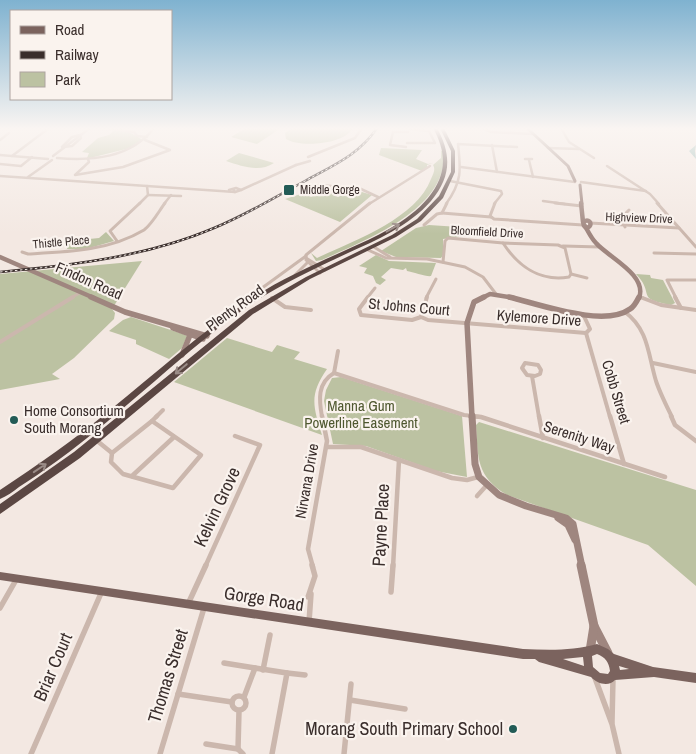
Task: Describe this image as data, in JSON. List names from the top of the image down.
{
  "streets": {
    "highway": ["Findon Road", "Plenty Road"],
    "main road": ["Gorge Road"],
    "street": [
      "Highview Drive",
      "Bloomfield Drive",
      "Thistle Place",
      "St Johns Court",
      "Kylemore Drive",
      "Cobb Street",
      "Serenity Way",
      "Nirvana Drive",
      "Kelvin Grove",
      "Payne Place",
      "Briar Court",
      "Thomas Street"
    ]
  },
  "crossings": [
    ["Findon Road", "Plenty Road"],
    ["St Johns Court", "Kylemore Drive"],
    ["Kylemore Drive", "Cobb Street"],
    ["Cobb Street", "Serenity Way"],
    ["Serenity Way", "Nirvana Drive"],
    ["Nirvana Drive", "Gorge Road"],
    ["Kelvin Grove", "Gorge Road"],
    ["Gorge Road", "Briar Court"],
    ["Gorge Road", "Thomas Street"]
  ],
  "parks": ["Manna Gum Powerline Easement"],
  "places": {
    "transit": ["Middle Gorge"],
    "other": ["Home Consortium South Morang", "Morang South Primary School"]
  },
  "legend": ["Road", "Railway", "Park"]
}
